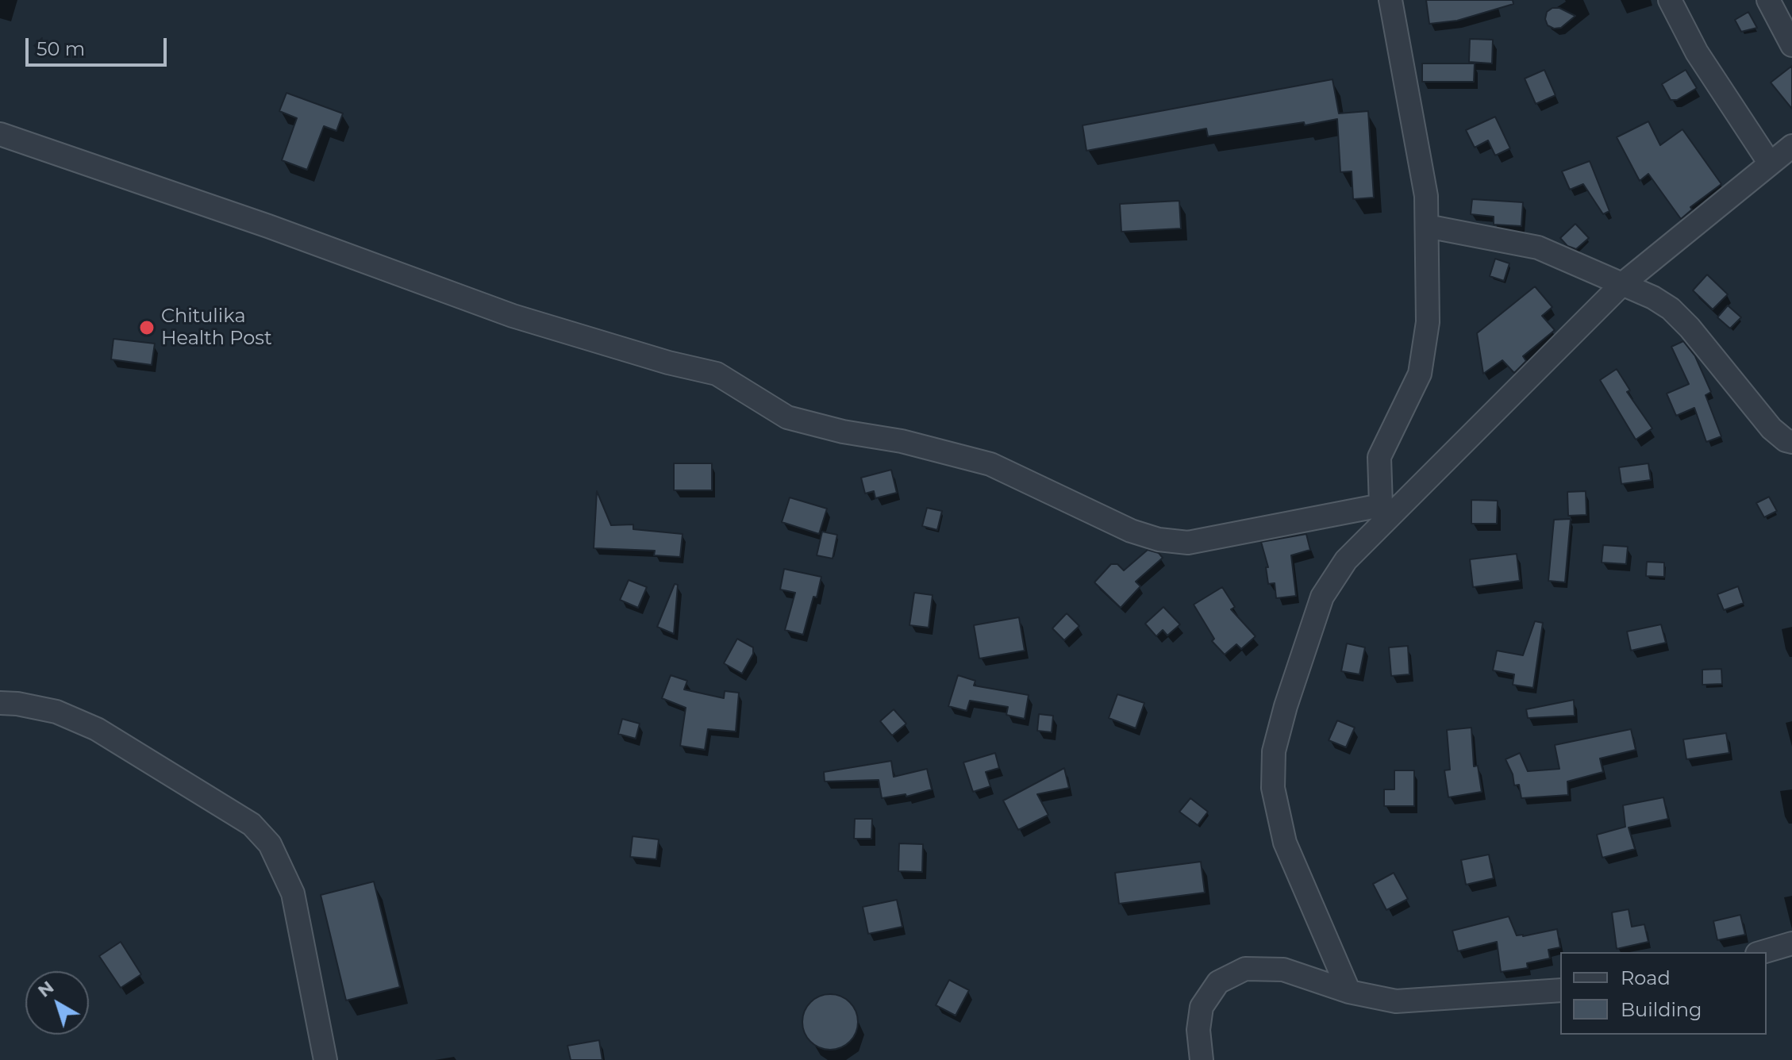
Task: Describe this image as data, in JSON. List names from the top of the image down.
{
  "places": ["Chitulika Health Post"],
  "legend": ["Road", "Building"],
  "scale_bar": "50 m",
  "north": "top left"
}
